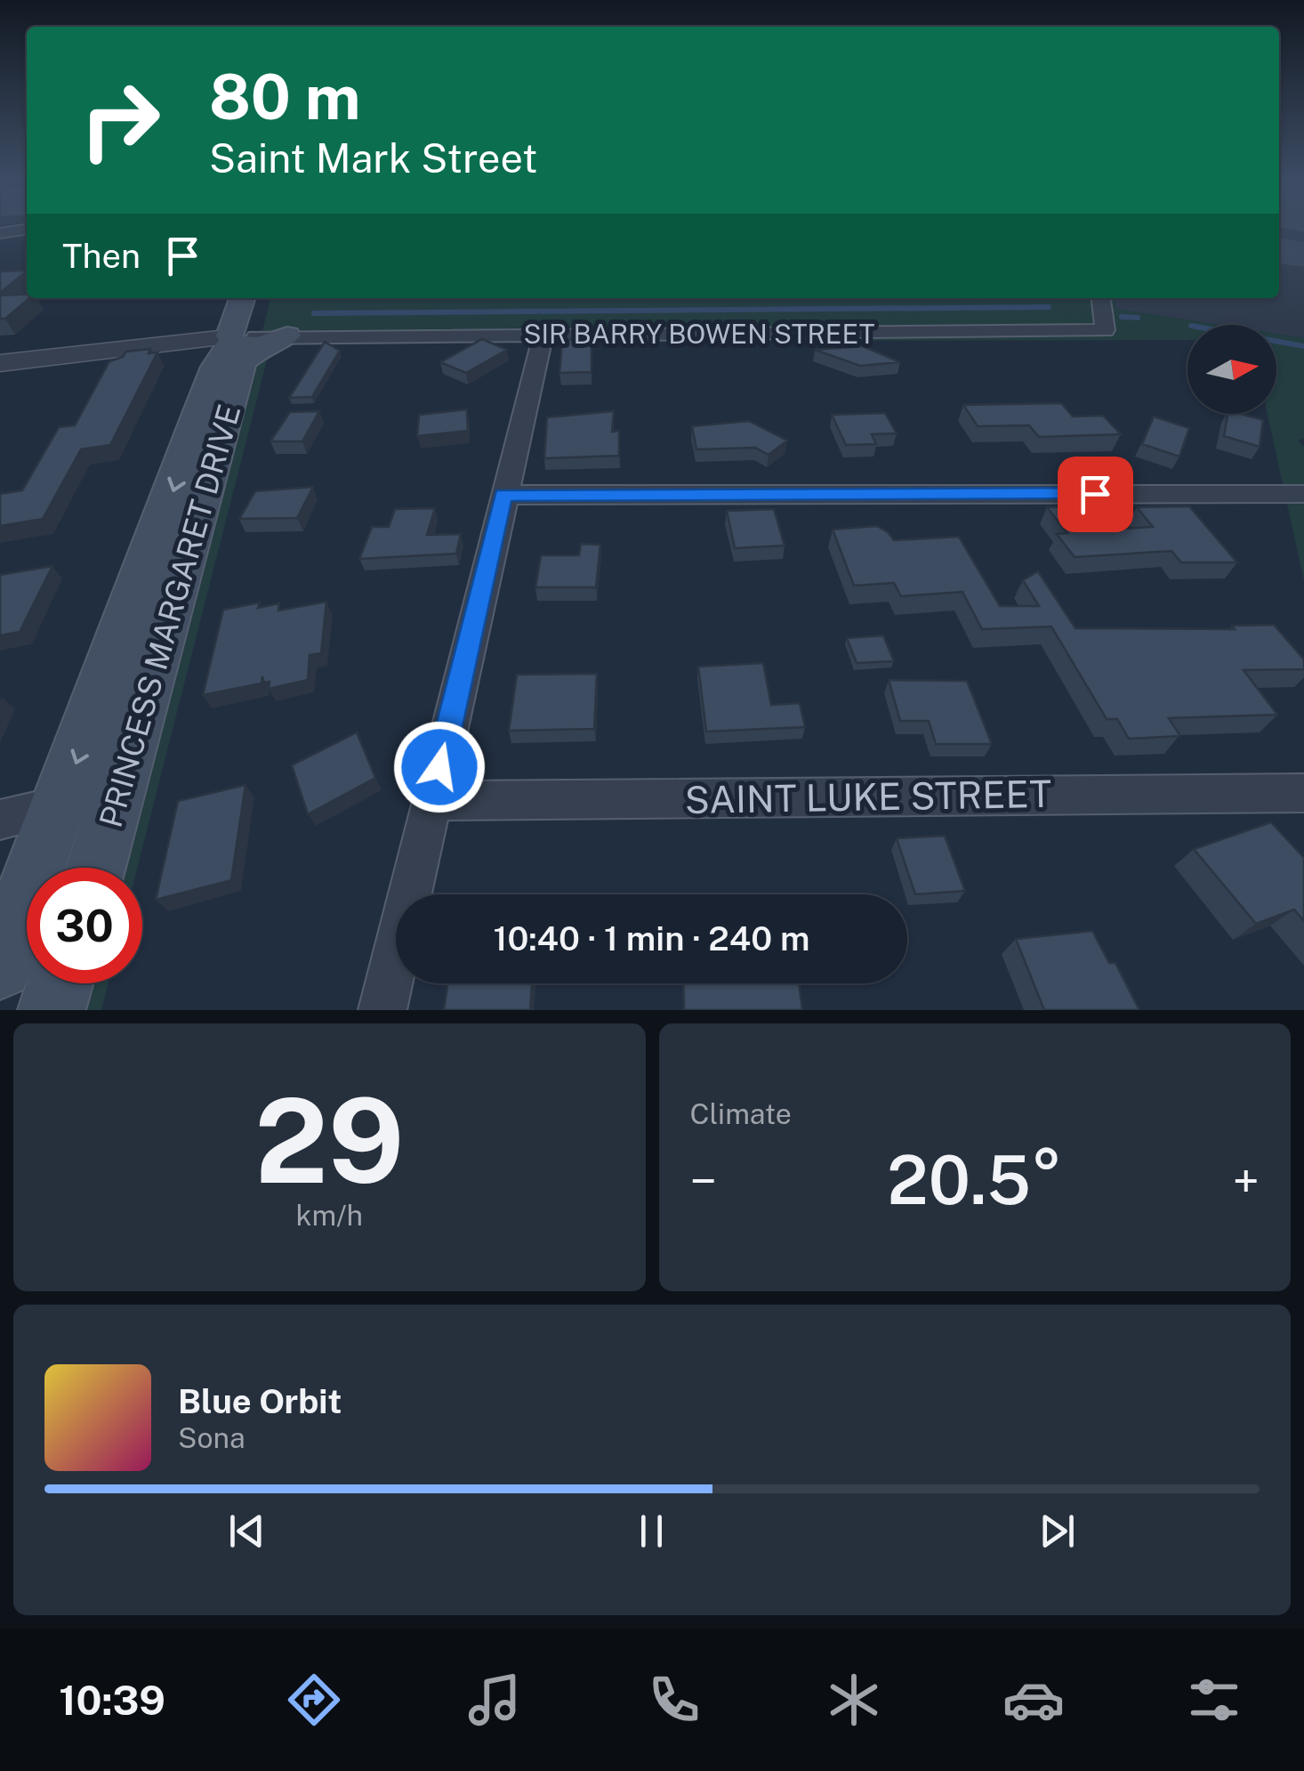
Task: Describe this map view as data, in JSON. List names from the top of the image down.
{
  "streets": {
    "main road": ["PRINCESS MARGARET DRIVE"],
    "street": ["SIR BARRY BOWEN STREET", "SAINT LUKE STREET"]
  },
  "north": "right",
  "page": {
    "turn": ["80 m", "Saint Mark Street"],
    "then": "Then",
    "limit": "30",
    "trip": "10:40 · 1 min · 240 m",
    "tile": [
      ["29", "km/h"],
      "Climate"
    ],
    "heat": ["−", "20.5°", "+"],
    "song": ["Blue Orbit", "Sona"],
    "tabs": "10:39"
  }
}
